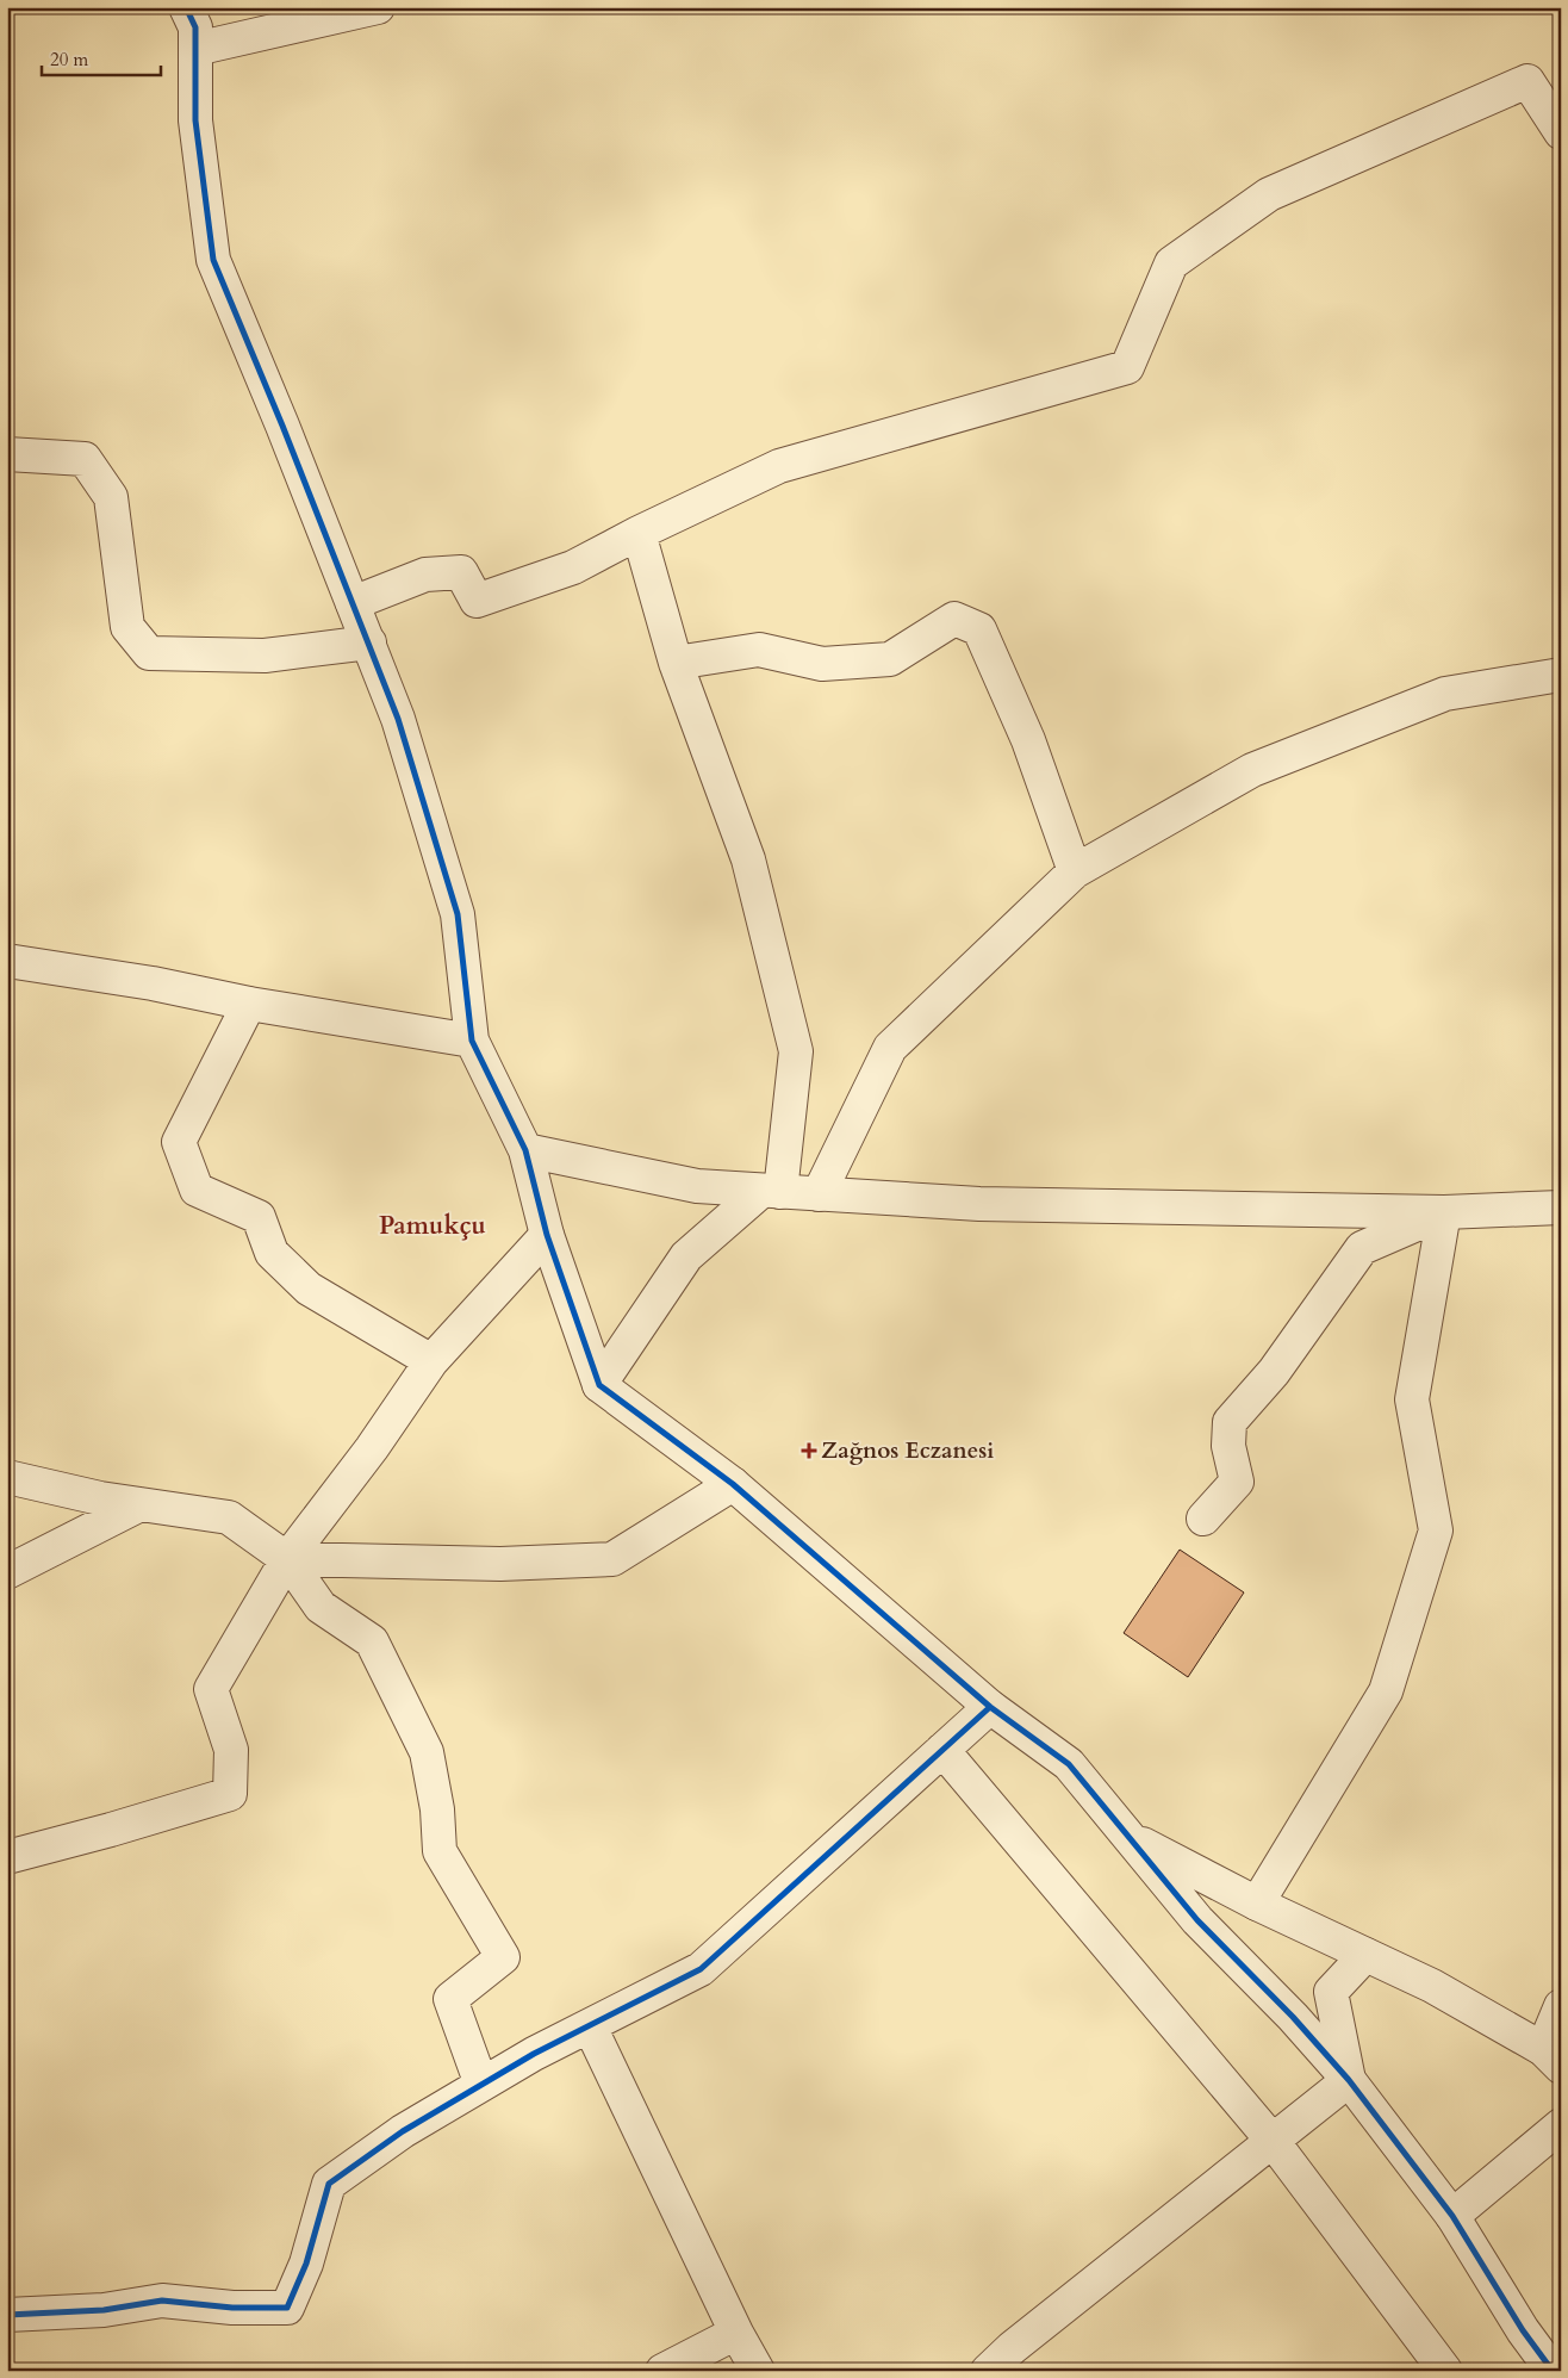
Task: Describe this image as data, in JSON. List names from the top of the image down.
{
  "districts": ["Pamukçu"],
  "places": {
    "health": ["Zağnos Eczanesi"]
  },
  "scale_bar": "20 m"
}
